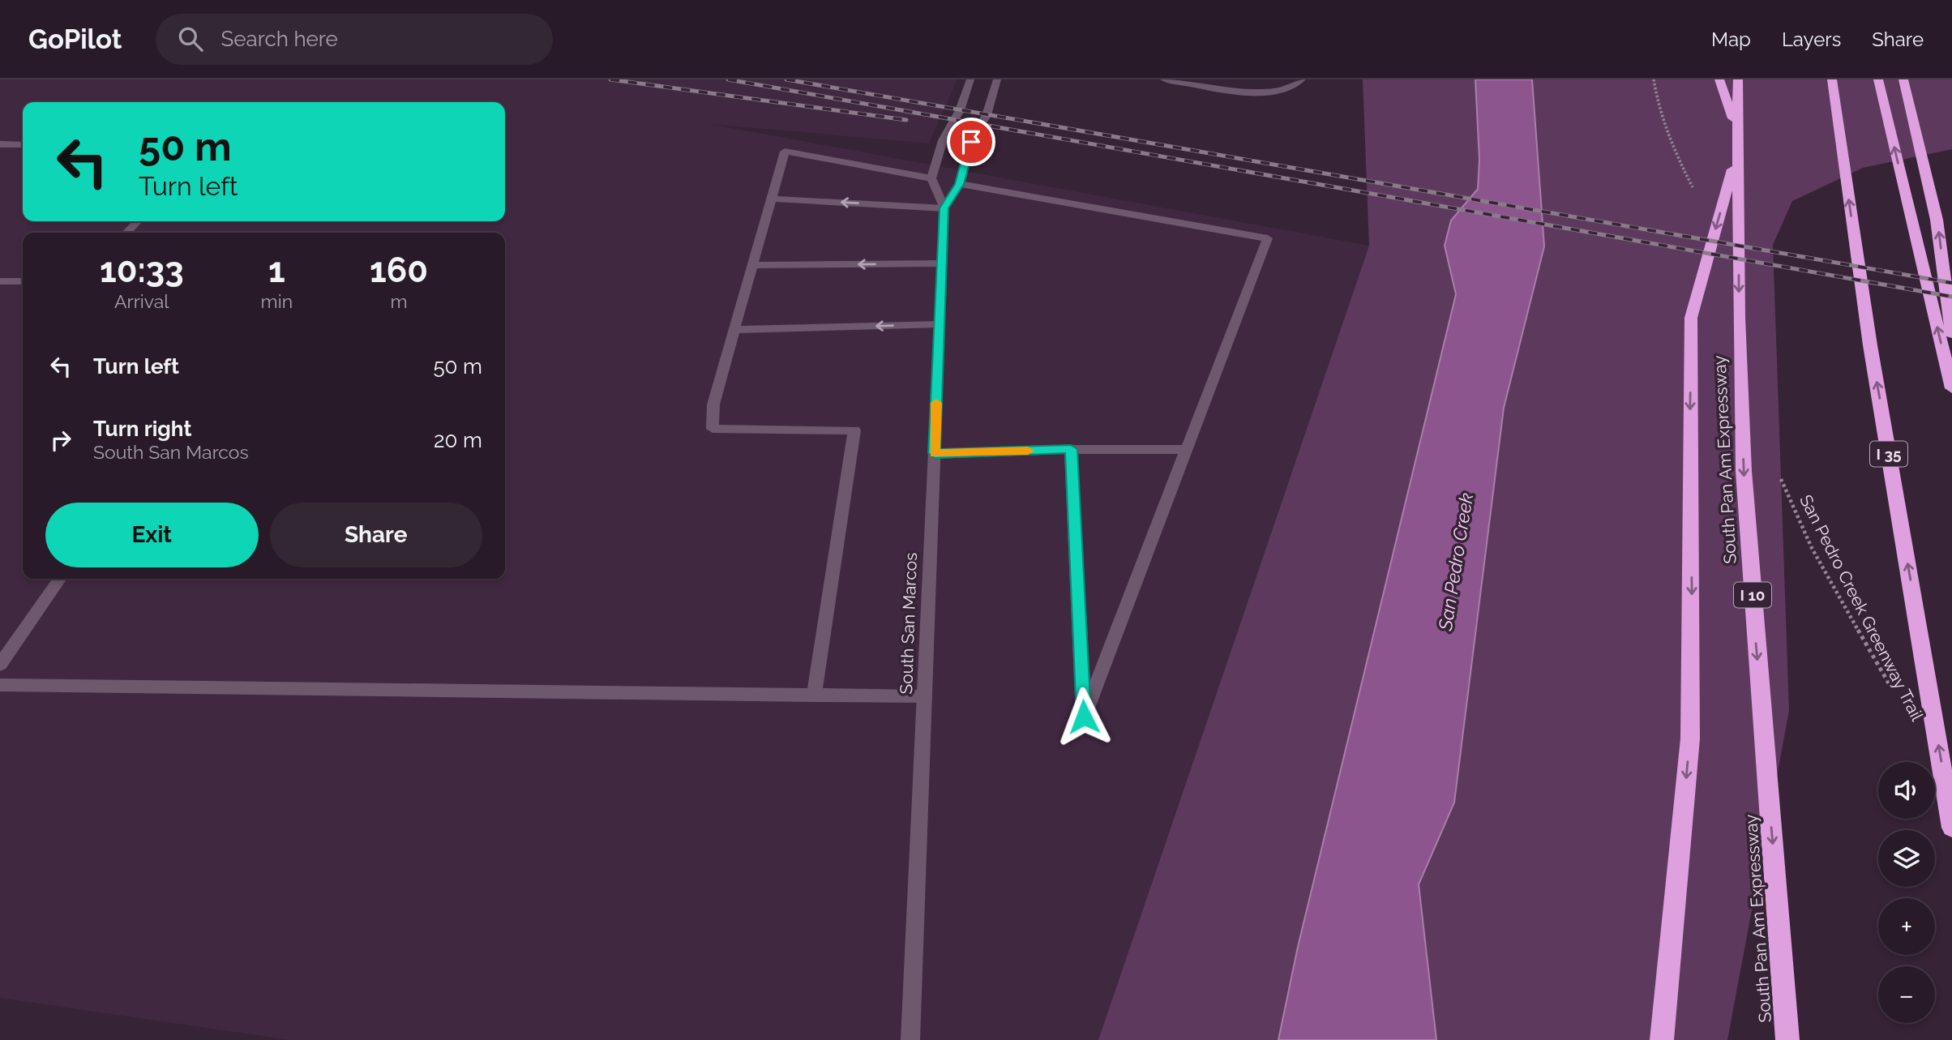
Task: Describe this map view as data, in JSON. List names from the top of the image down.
{
  "streets": {
    "highway": ["I 35", "South Pan Am Expressway", "I 10"],
    "street": ["South San Marcos"],
    "path": ["San Pedro Creek Greenway Trail"]
  },
  "water": ["San Pedro Creek"],
  "page": {
    "header": "GoPilot",
    "search": "Search here",
    "nav": ["Map", "Layers", "Share"],
    "turn": ["50 m", "Turn left"],
    "eta": [
      "10:33",
      "Arrival",
      "1",
      "min",
      "160",
      "m"
    ],
    "list": [
      {
        "name": "Turn left",
        "value": "50 m"
      },
      {
        "name": "Turn right",
        "note": "South San Marcos",
        "value": "20 m"
      }
    ],
    "buttons": ["Exit", "Share"],
    "map_buttons": ["+", "−"]
  }
}
